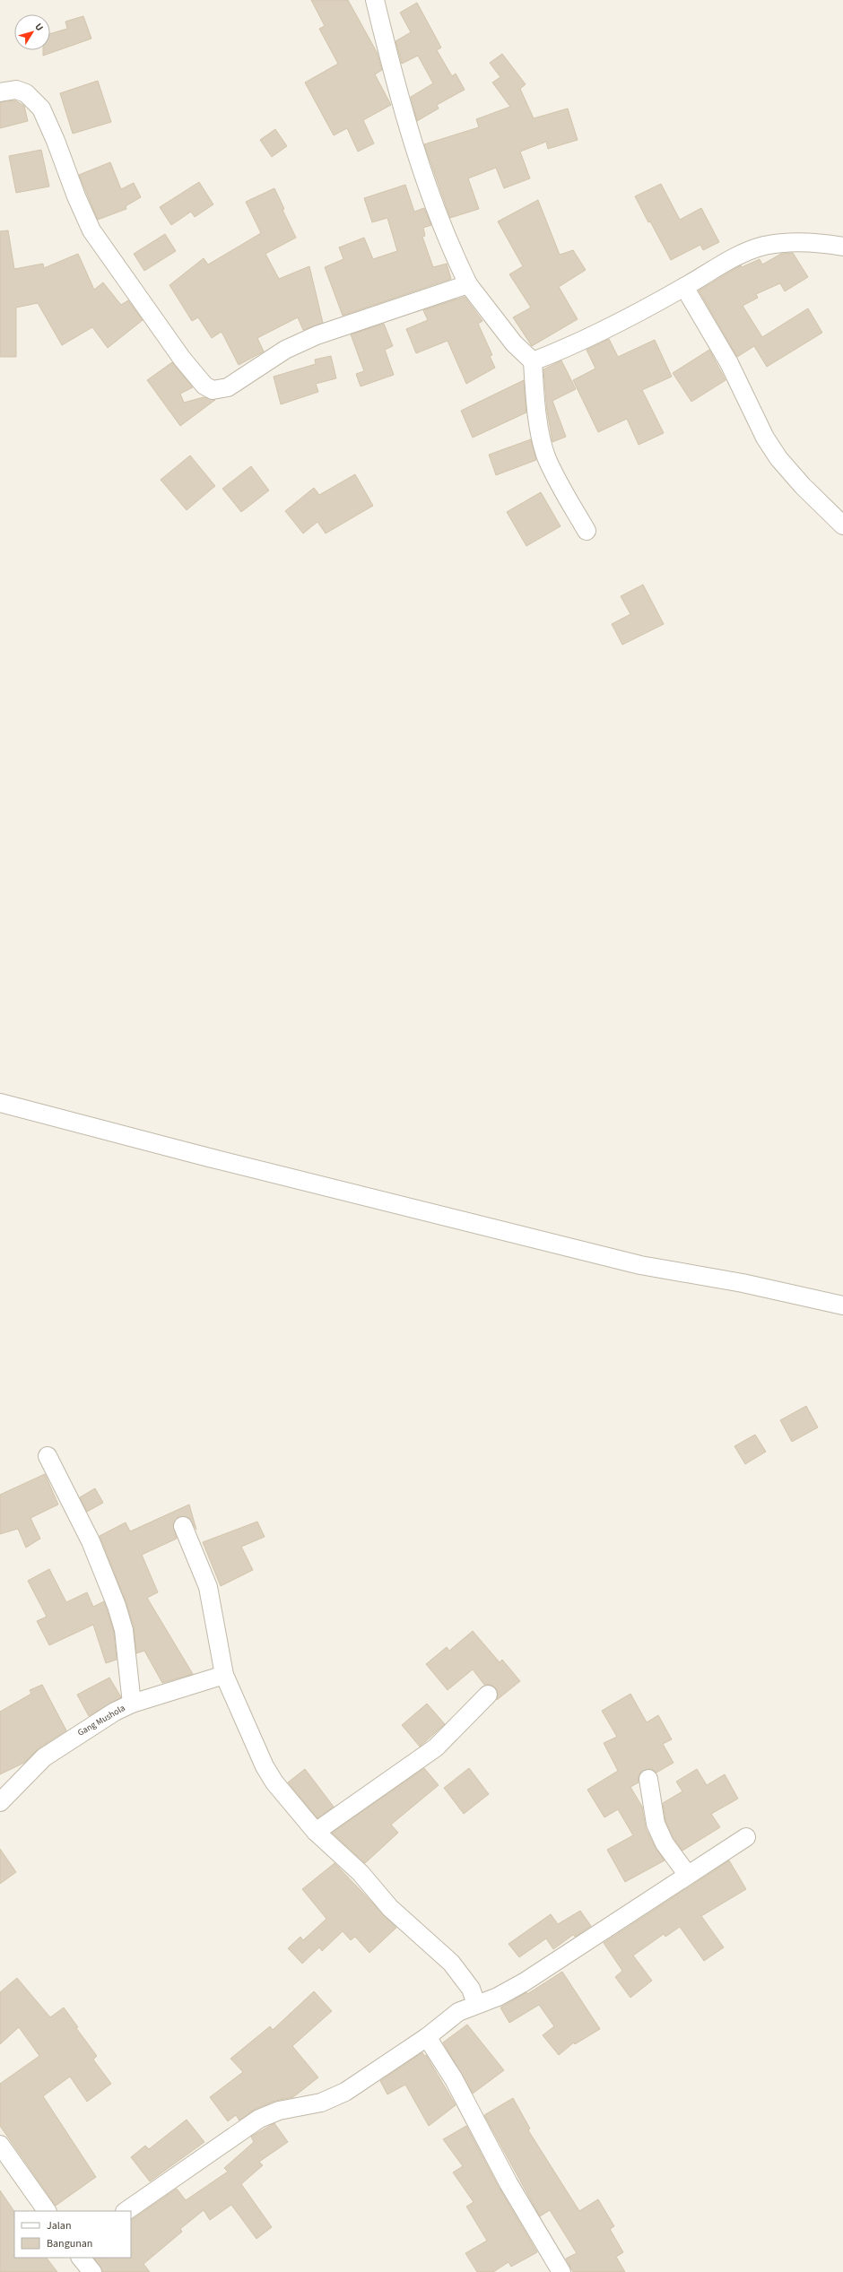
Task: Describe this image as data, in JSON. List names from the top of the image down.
{
  "streets": {
    "street": ["Gang Mushola"]
  },
  "legend": ["Jalan", "Bangunan"],
  "north": "top right"
}
